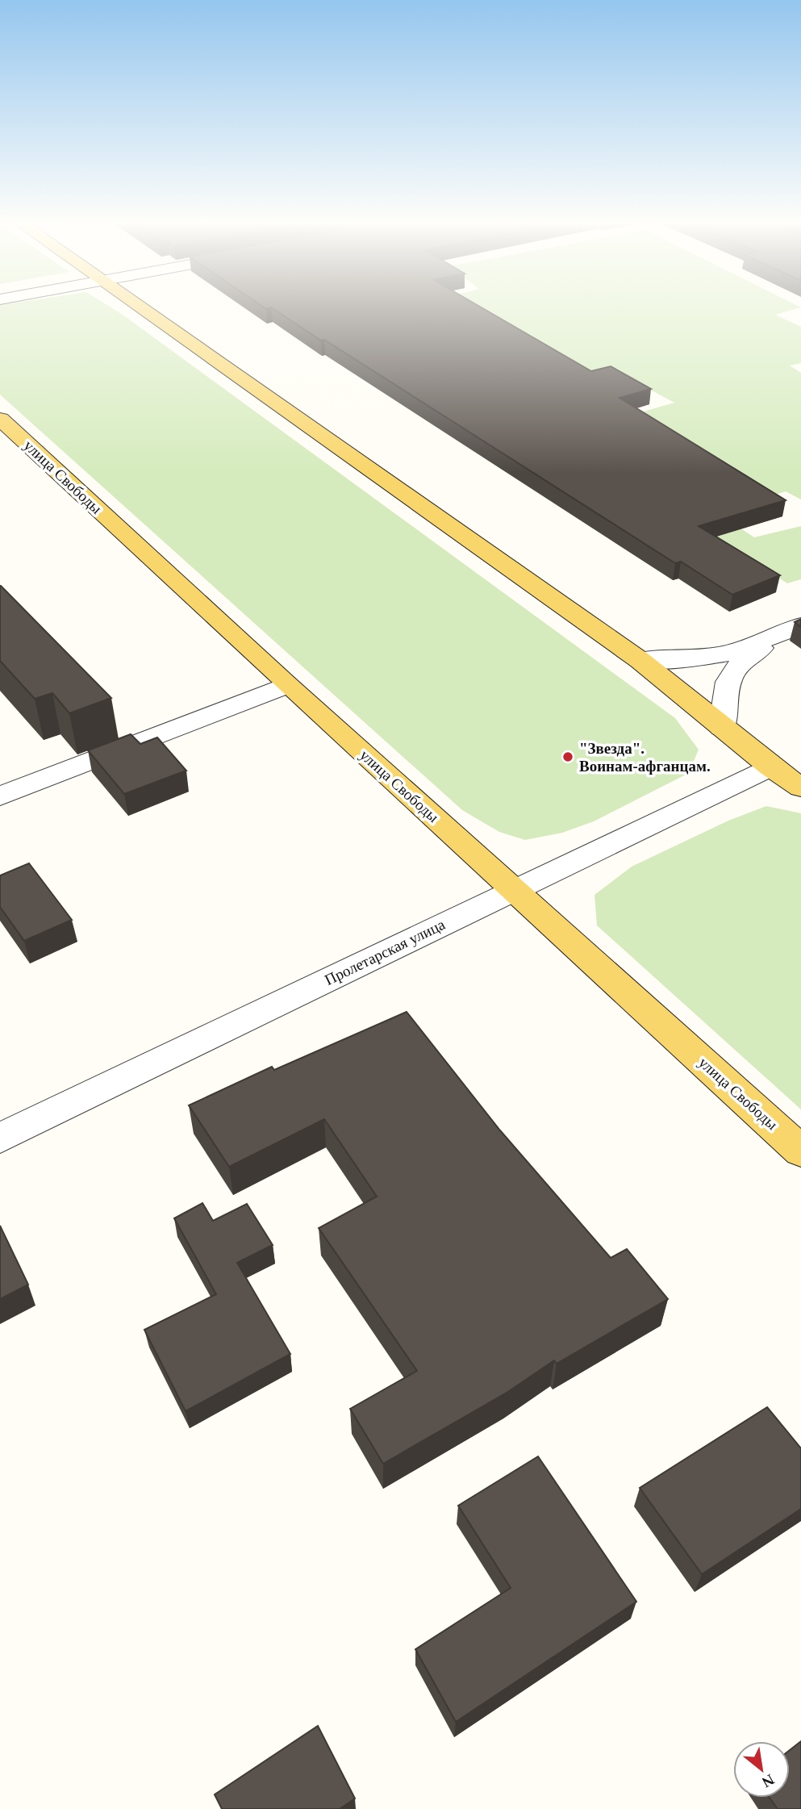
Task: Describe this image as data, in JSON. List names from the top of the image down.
{
  "streets": {
    "main road": ["улица Свободы"],
    "street": ["Пролетарская улица"]
  },
  "crossings": [
    ["улица Свободы", "Пролетарская улица"]
  ],
  "places": ["\"Звезда\". Воинам-афганцам."],
  "north": "bottom right"
}
